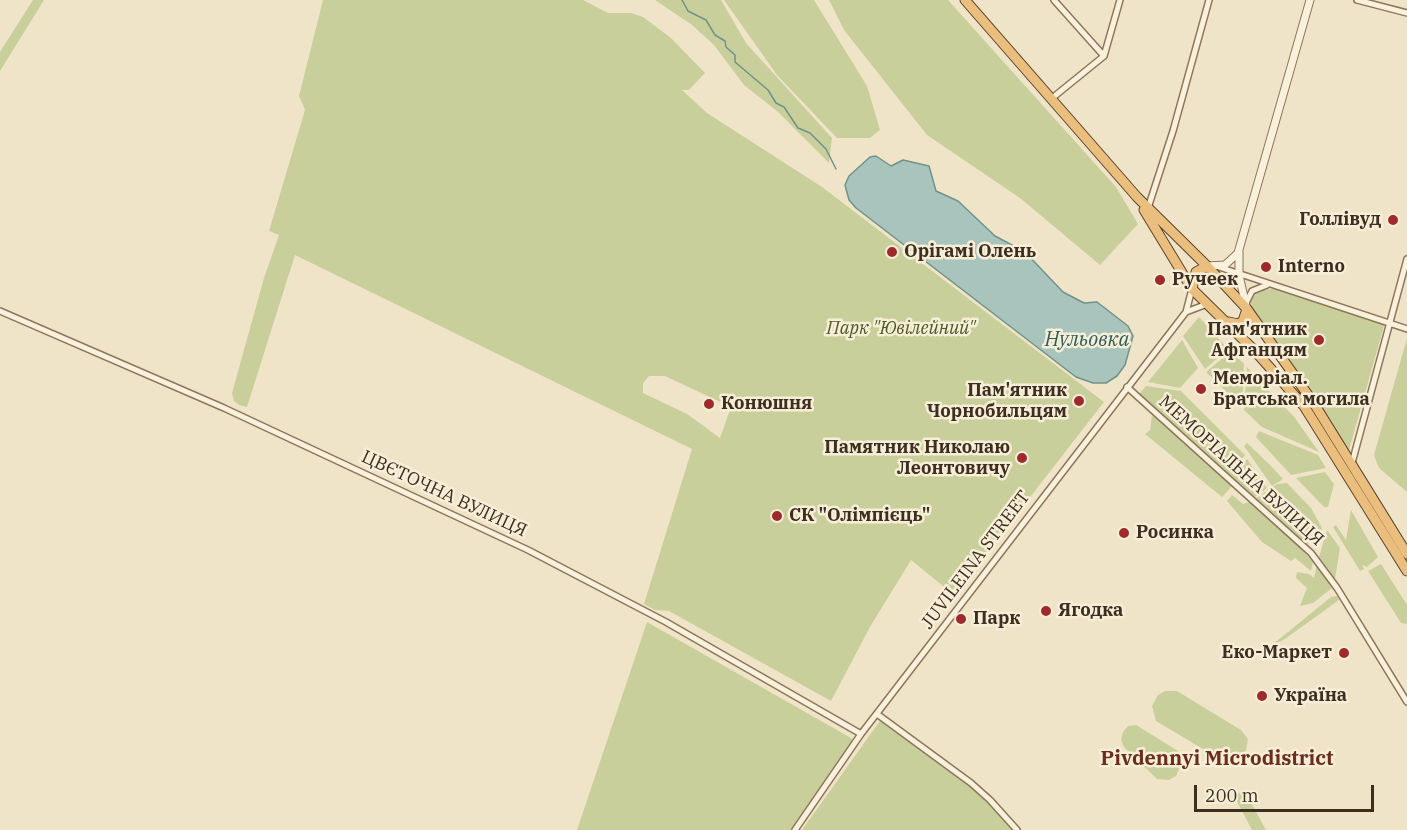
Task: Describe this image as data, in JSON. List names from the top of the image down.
{
  "streets": {
    "street": ["МЕМОРІАЛЬНА ВУЛИЦЯ", "ЦВЄТОЧНА ВУЛИЦЯ", "JUVILEINA STREET"]
  },
  "crossings": [
    ["МЕМОРІАЛЬНА ВУЛИЦЯ", "JUVILEINA STREET"],
    ["ЦВЄТОЧНА ВУЛИЦЯ", "JUVILEINA STREET"]
  ],
  "districts": ["Pivdennyi Microdistrict"],
  "water": ["Нульовка"],
  "parks": ["Парк \"Ювілейний\""],
  "places": [
    "Голлівуд",
    "Орігамі Олень",
    "Interno",
    "Ручеек",
    "Пам'ятник Афганцям",
    "Меморіал. Братська могила",
    "Пам'ятник Чорнобильцям",
    "Конюшня",
    "Памятник Николаю Леонтовичу",
    "СК \"Олімпієць\"",
    "Росинка",
    "Ягодка",
    "Парк",
    "Еко-Маркет",
    "Україна"
  ],
  "scale_bar": "200 m"
}
